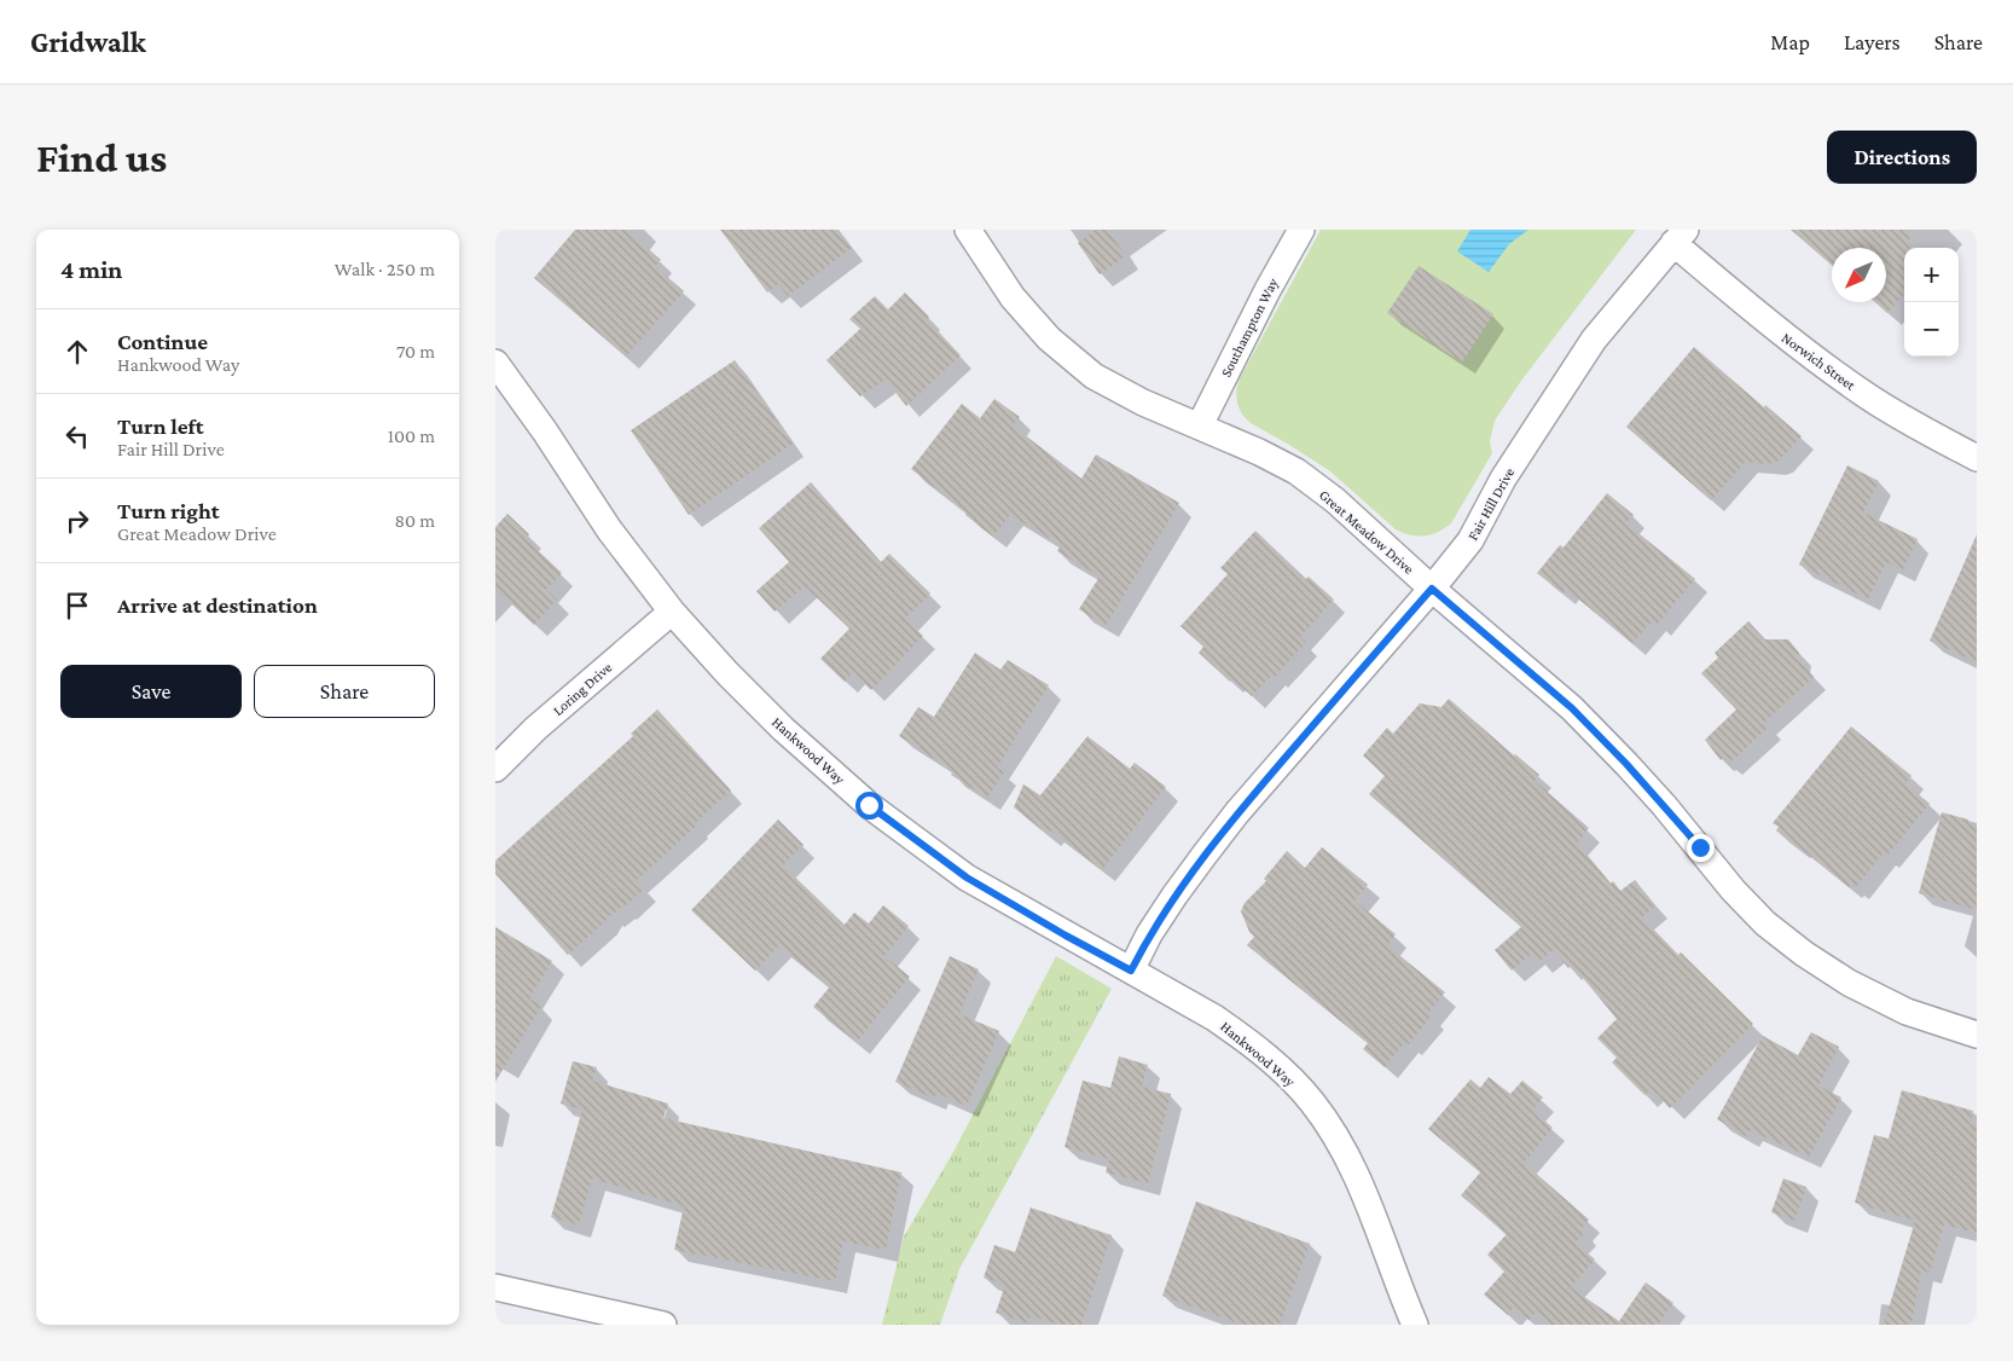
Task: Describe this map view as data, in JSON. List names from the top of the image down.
{
  "streets": {
    "street": [
      "Southampton Way",
      "Norwich Street",
      "Fair Hill Drive",
      "Great Meadow Drive",
      "Loring Drive",
      "Hankwood Way"
    ]
  },
  "crossings": [
    ["Southampton Way", "Great Meadow Drive"],
    ["Norwich Street", "Fair Hill Drive"],
    ["Fair Hill Drive", "Great Meadow Drive"],
    ["Fair Hill Drive", "Hankwood Way"],
    ["Loring Drive", "Hankwood Way"]
  ],
  "north": "bottom left",
  "page": {
    "header": "Gridwalk",
    "nav": ["Map", "Layers", "Share"],
    "buttons": [
      "Directions",
      ["Save", "Share"]
    ],
    "title": "Find us",
    "heading": ["4 min", "Walk · 250 m"],
    "map_buttons": ["+", "−"],
    "list": [
      ["Continue", "Hankwood Way", "70 m"],
      ["Turn left", "Fair Hill Drive", "100 m"],
      ["Turn right", "Great Meadow Drive", "80 m"],
      "Arrive at destination"
    ]
  }
}
